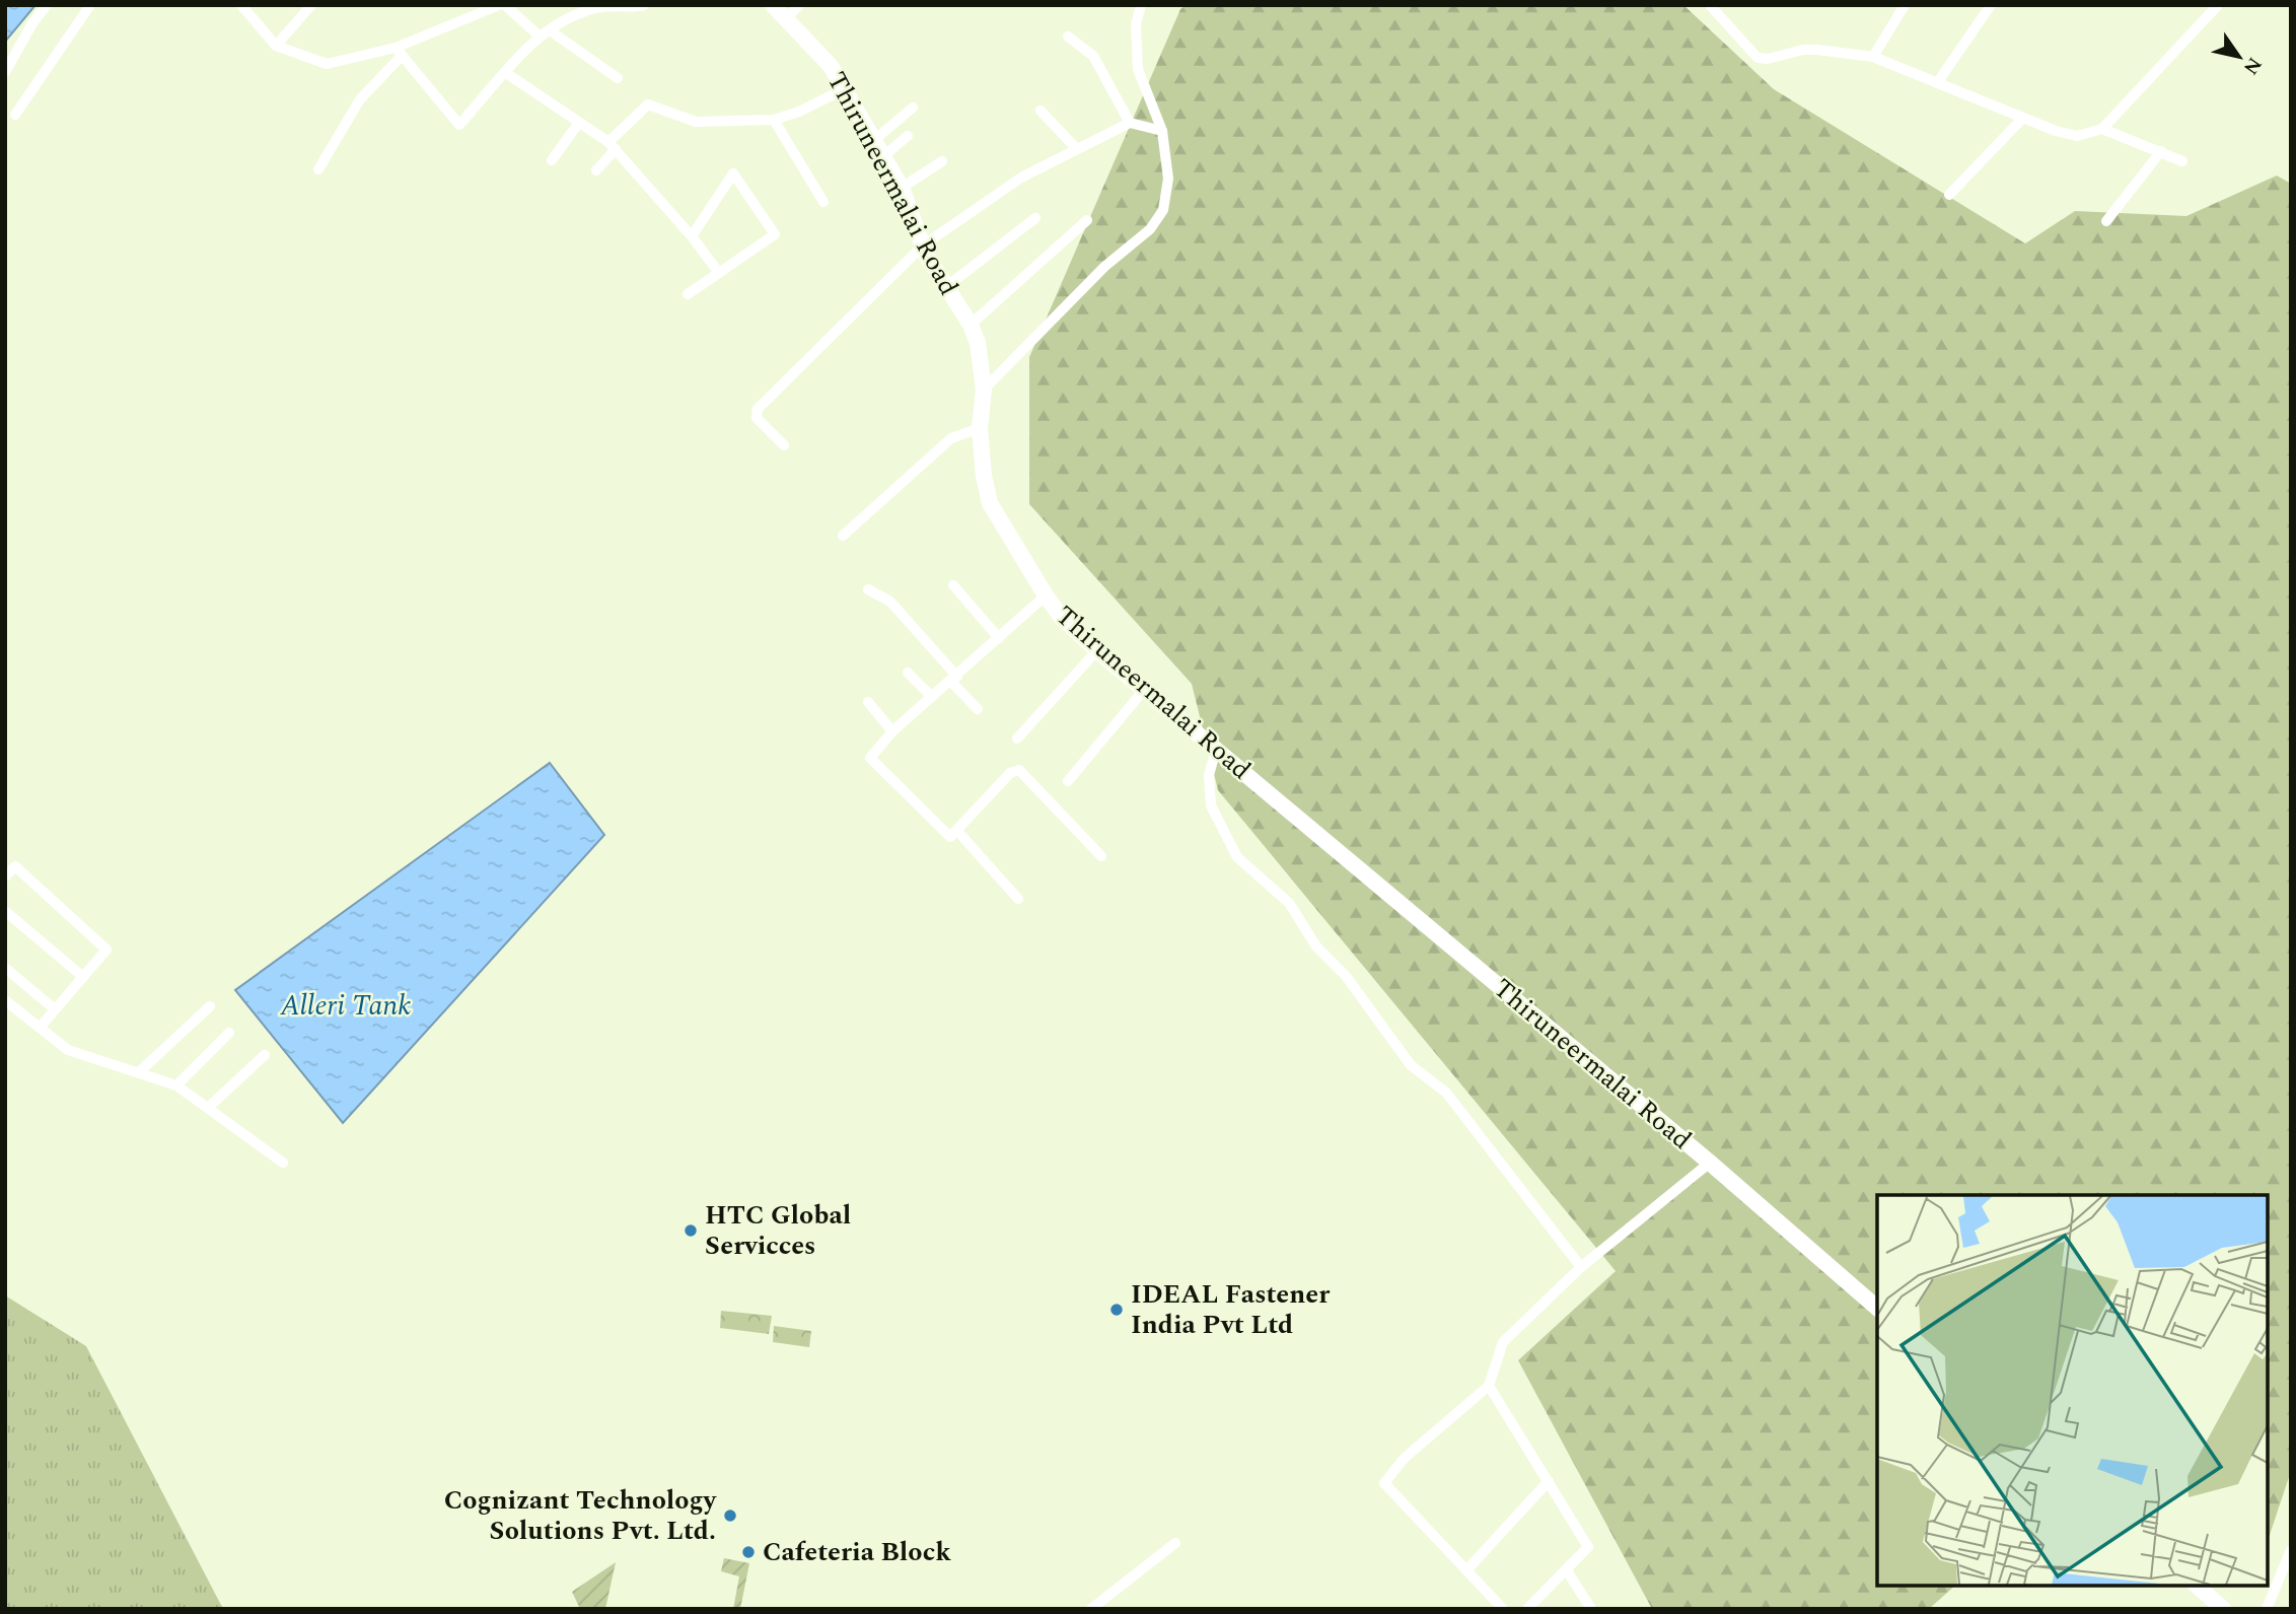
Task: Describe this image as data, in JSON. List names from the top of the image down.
{
  "streets": {
    "street": ["Thiruneermalai Road"]
  },
  "water": ["Alleri Tank"],
  "places": [
    "HTC Global Servicces",
    "IDEAL Fastener India Pvt Ltd",
    "Cognizant Technology Solutions Pvt. Ltd.",
    "Cafeteria Block"
  ],
  "north": "bottom right"
}
